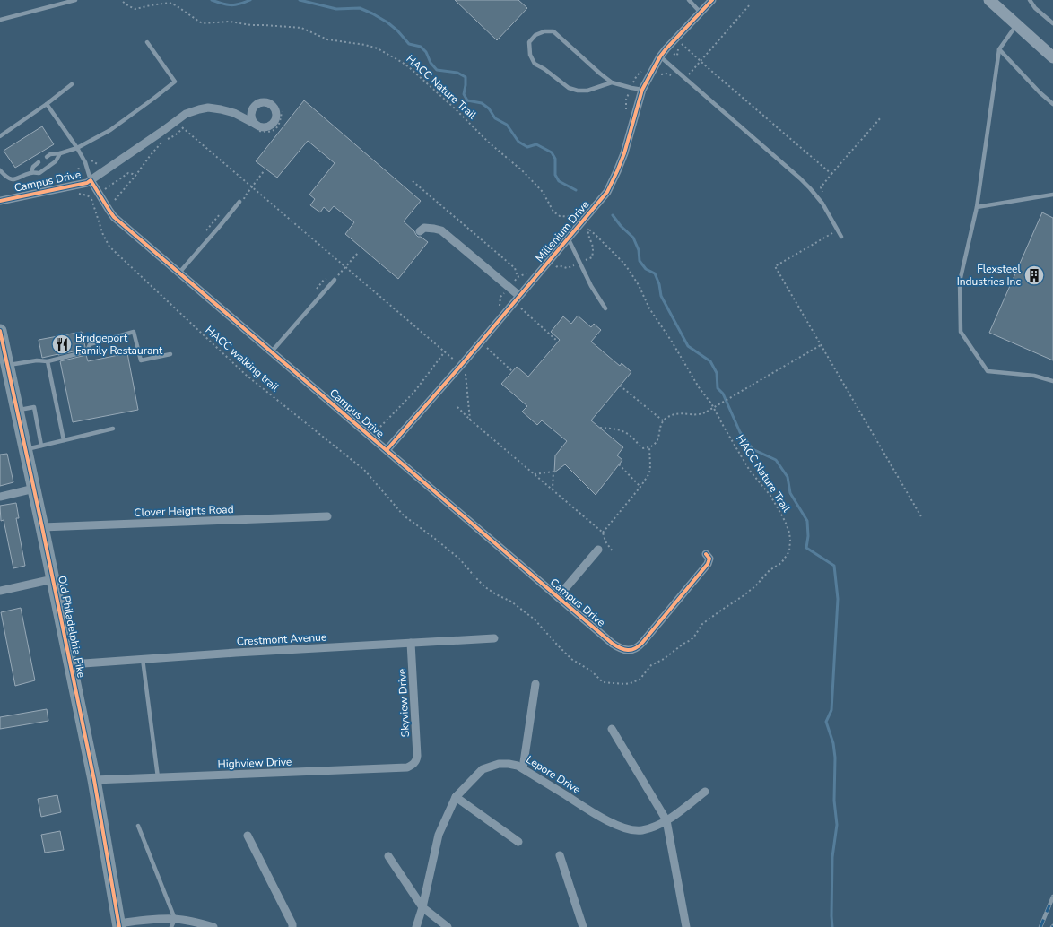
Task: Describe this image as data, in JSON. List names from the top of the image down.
{
  "streets": {
    "main road": ["Old Philadelphia Pike"],
    "street": [
      "Campus Drive",
      "Millenium Drive",
      "Clover Heights Road",
      "Crestmont Avenue",
      "Skyview Drive",
      "Highview Drive",
      "Lepore Drive"
    ],
    "path": ["HACC Nature Trail", "HACC walking trail"]
  },
  "crossings": [
    ["HACC Nature Trail", "HACC walking trail"],
    ["Campus Drive", "Millenium Drive"],
    ["Clover Heights Road", "Old Philadelphia Pike"],
    ["Old Philadelphia Pike", "Crestmont Avenue"],
    ["Old Philadelphia Pike", "Highview Drive"],
    ["Crestmont Avenue", "Skyview Drive"],
    ["Skyview Drive", "Highview Drive"]
  ],
  "places": {
    "building": ["Flexsteel Industries Inc"],
    "restaurant": ["Bridgeport Family Restaurant"]
  }
}
